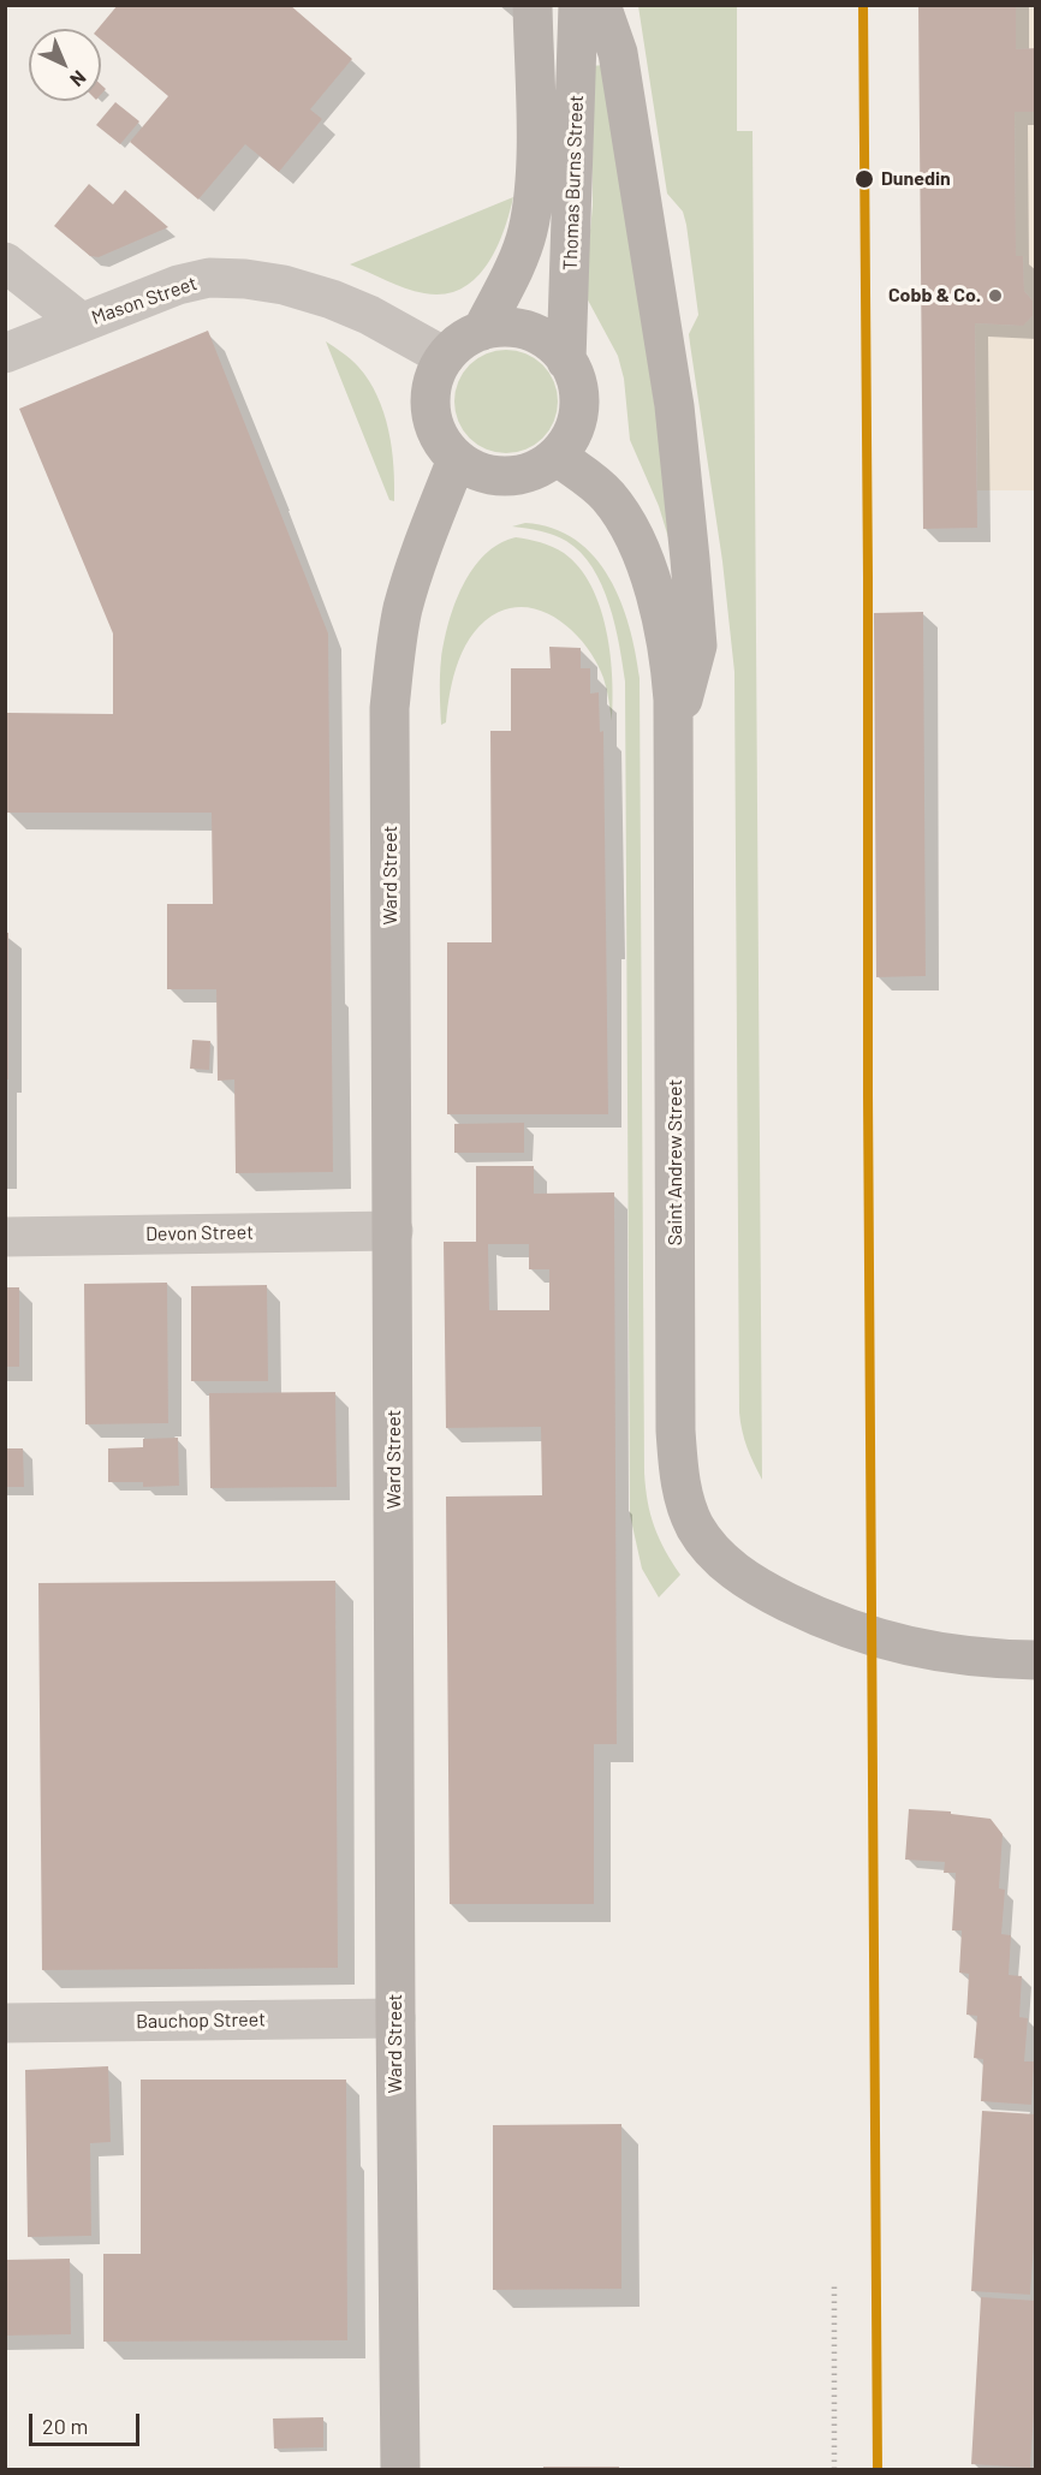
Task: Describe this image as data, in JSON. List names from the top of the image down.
{
  "streets": {
    "main road": ["Thomas Burns Street", "Ward Street", "Saint Andrew Street"],
    "street": ["Mason Street", "Devon Street", "Bauchop Street"]
  },
  "crossings": [
    ["Thomas Burns Street", "Mason Street"],
    ["Thomas Burns Street", "Ward Street"],
    ["Thomas Burns Street", "Saint Andrew Street"],
    ["Mason Street", "Ward Street"],
    ["Mason Street", "Saint Andrew Street"],
    ["Ward Street", "Saint Andrew Street"],
    ["Ward Street", "Devon Street"],
    ["Ward Street", "Bauchop Street"]
  ],
  "places": ["Dunedin", "Cobb & Co."],
  "scale_bar": "20 m",
  "north": "bottom right"
}
